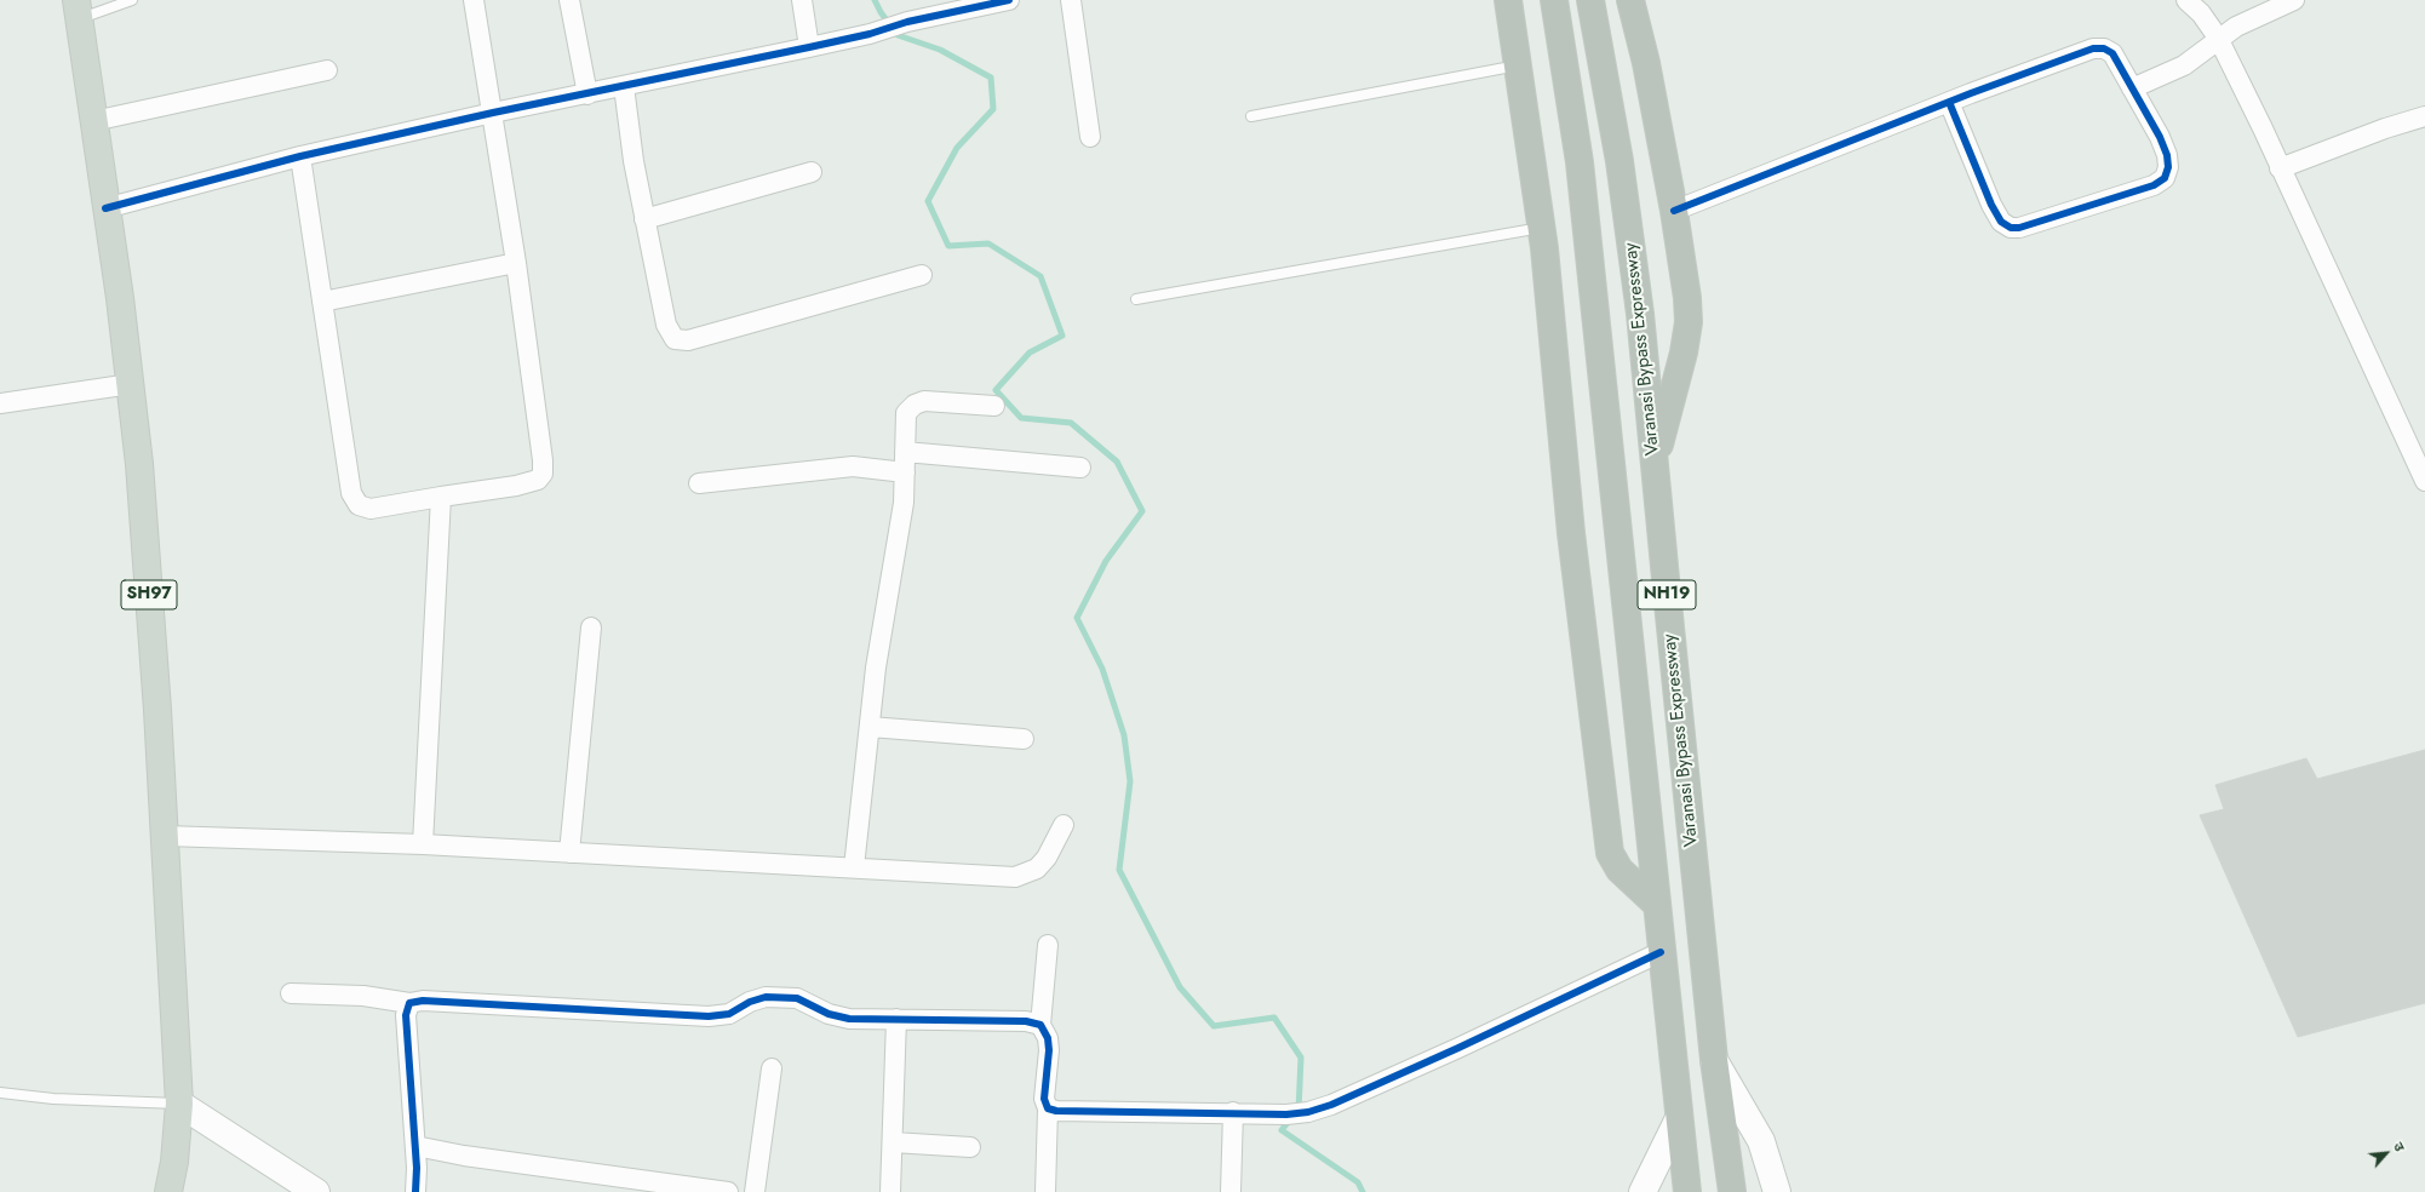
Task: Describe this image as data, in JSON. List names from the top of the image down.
{
  "streets": {
    "highway": ["Varanasi Bypass Expressway", "NH19"],
    "main road": ["SH97"]
  },
  "north": "top right"
}
